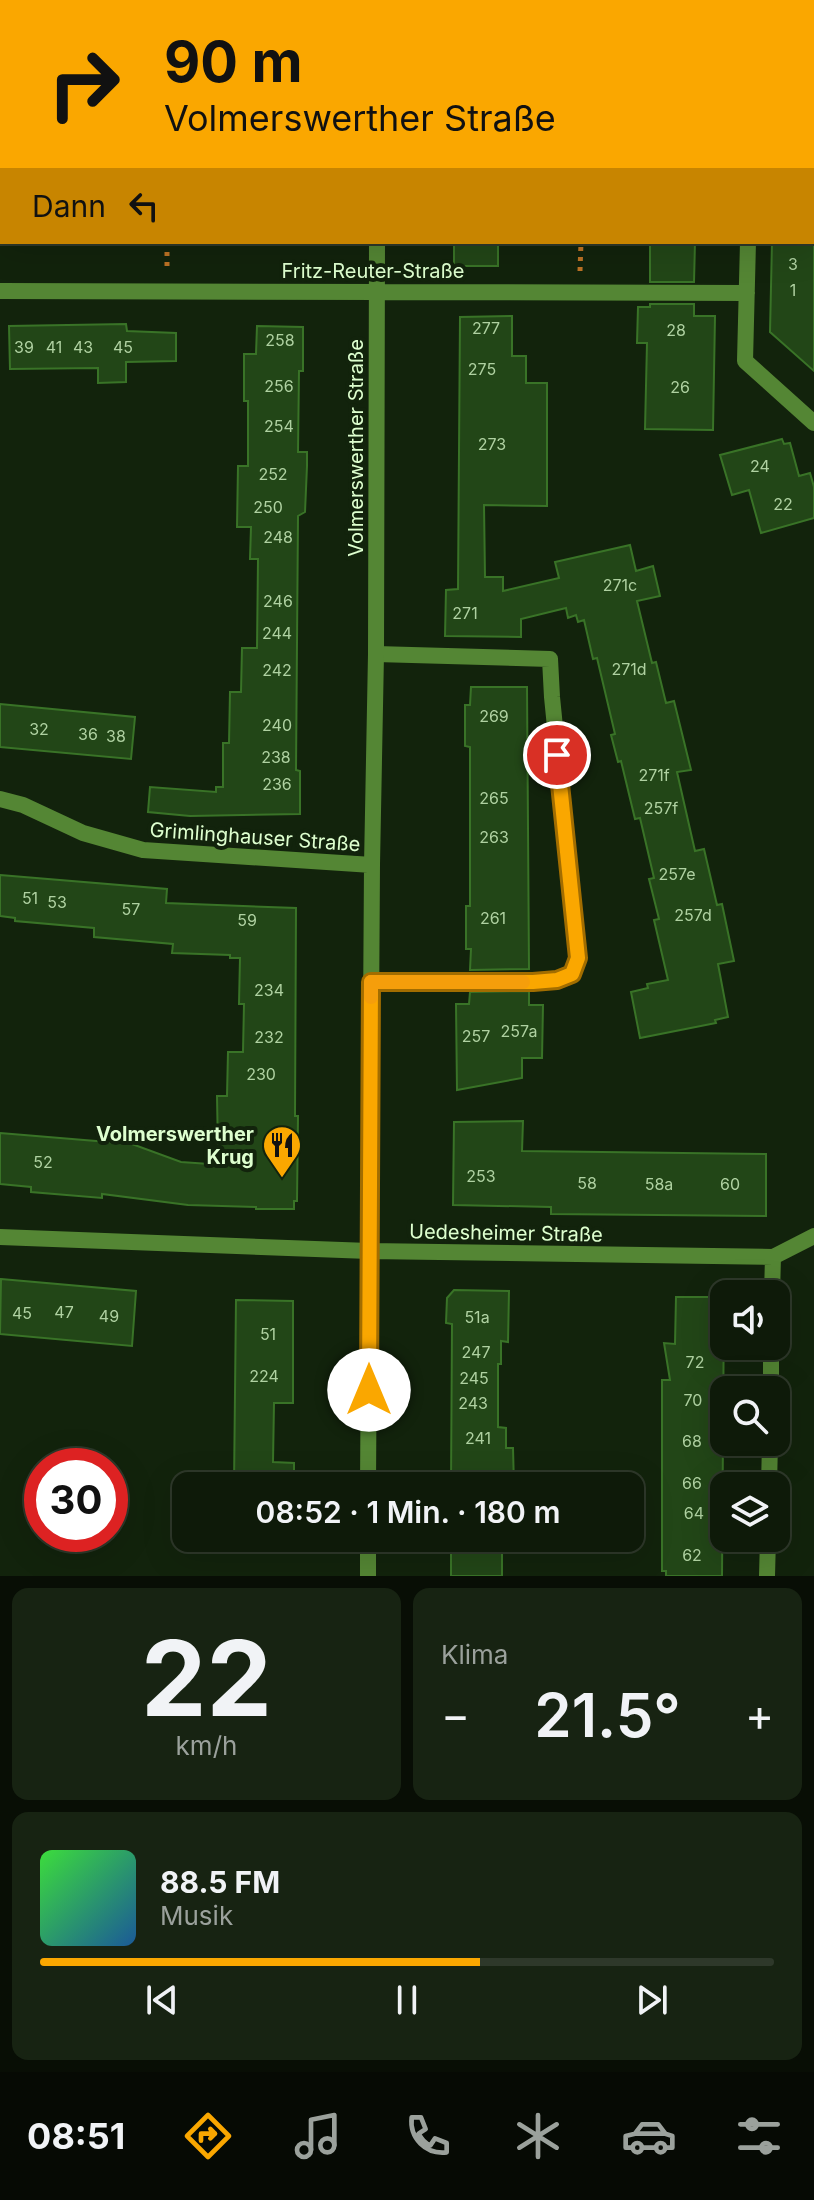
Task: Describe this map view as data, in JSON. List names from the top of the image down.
{
  "streets": {
    "street": [
      "Fritz-Reuter-Straße",
      "Volmerswerther Straße",
      "Grimlinghauser Straße",
      "Uedesheimer Straße"
    ]
  },
  "crossings": [
    ["Fritz-Reuter-Straße", "Volmerswerther Straße"],
    ["Volmerswerther Straße", "Grimlinghauser Straße"],
    ["Volmerswerther Straße", "Uedesheimer Straße"]
  ],
  "places": {
    "restaurant": ["Volmerswerther Krug"]
  },
  "house_numbers": [
    "3",
    "1",
    "277",
    "28",
    "258",
    "39",
    "41",
    "43",
    "45",
    "275",
    "256",
    "26",
    "254",
    "273",
    "24",
    "252",
    "22",
    "250",
    "248",
    "271c",
    "246",
    "271",
    "244",
    "271d",
    "242",
    "269",
    "240",
    "32",
    "36",
    "38",
    "238",
    "271f",
    "236",
    "265",
    "257f",
    "263",
    "257e",
    "51",
    "53",
    "57",
    "257d",
    "261",
    "59",
    "234",
    "257a",
    "257",
    "232",
    "230",
    "52",
    "253",
    "58",
    "58a",
    "60",
    "47",
    "45",
    "49",
    "51a",
    "51",
    "247",
    "72",
    "224",
    "245",
    "70",
    "243",
    "241",
    "68",
    "66",
    "64",
    "62"
  ],
  "page": {
    "turn": ["90 m", "Volmerswerther Straße"],
    "then": "Dann",
    "limit": "30",
    "trip": "08:52 · 1 Min. · 180 m",
    "tile": [
      ["22", "km/h"],
      "Klima"
    ],
    "heat": ["−", "21.5°", "+"],
    "song": ["88.5 FM", "Musik"],
    "tabs": "08:51"
  }
}
